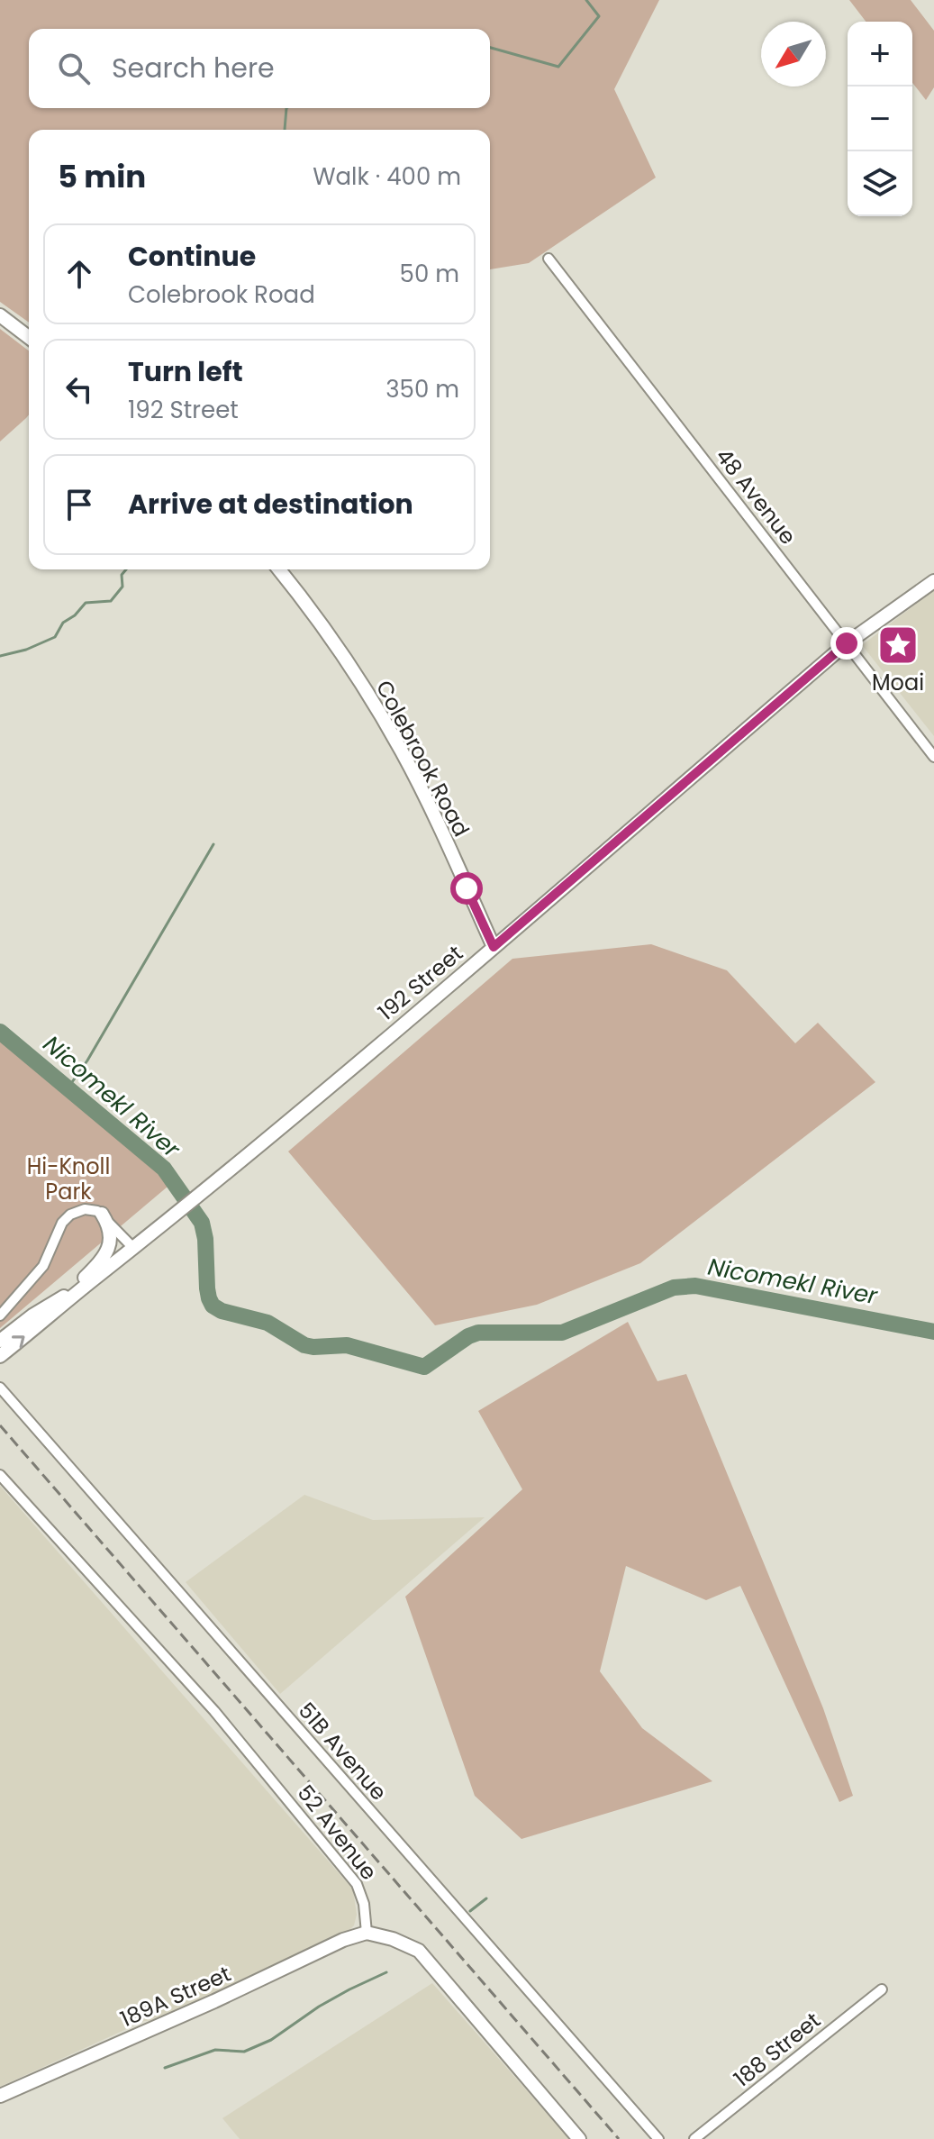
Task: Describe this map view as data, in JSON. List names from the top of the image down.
{
  "streets": {
    "main road": ["Colebrook Road", "192 Street", "189A Street"],
    "street": [
      "48 Avenue",
      "51B Avenue",
      "52 Avenue",
      "188 Street"
    ]
  },
  "crossings": [
    ["48 Avenue", "192 Street"],
    ["Colebrook Road", "192 Street"],
    ["52 Avenue", "189A Street"]
  ],
  "water": ["Nicomekl River"],
  "parks": ["Hi-Knoll Park"],
  "places": {
    "place": ["Moai"]
  },
  "north": "bottom left",
  "page": {
    "map_buttons": ["+", "−"],
    "search": "Search here",
    "heading": ["5 min", "Walk · 400 m"],
    "list": [
      ["Continue", "Colebrook Road", "50 m"],
      ["Turn left", "192 Street", "350 m"],
      "Arrive at destination"
    ]
  }
}
